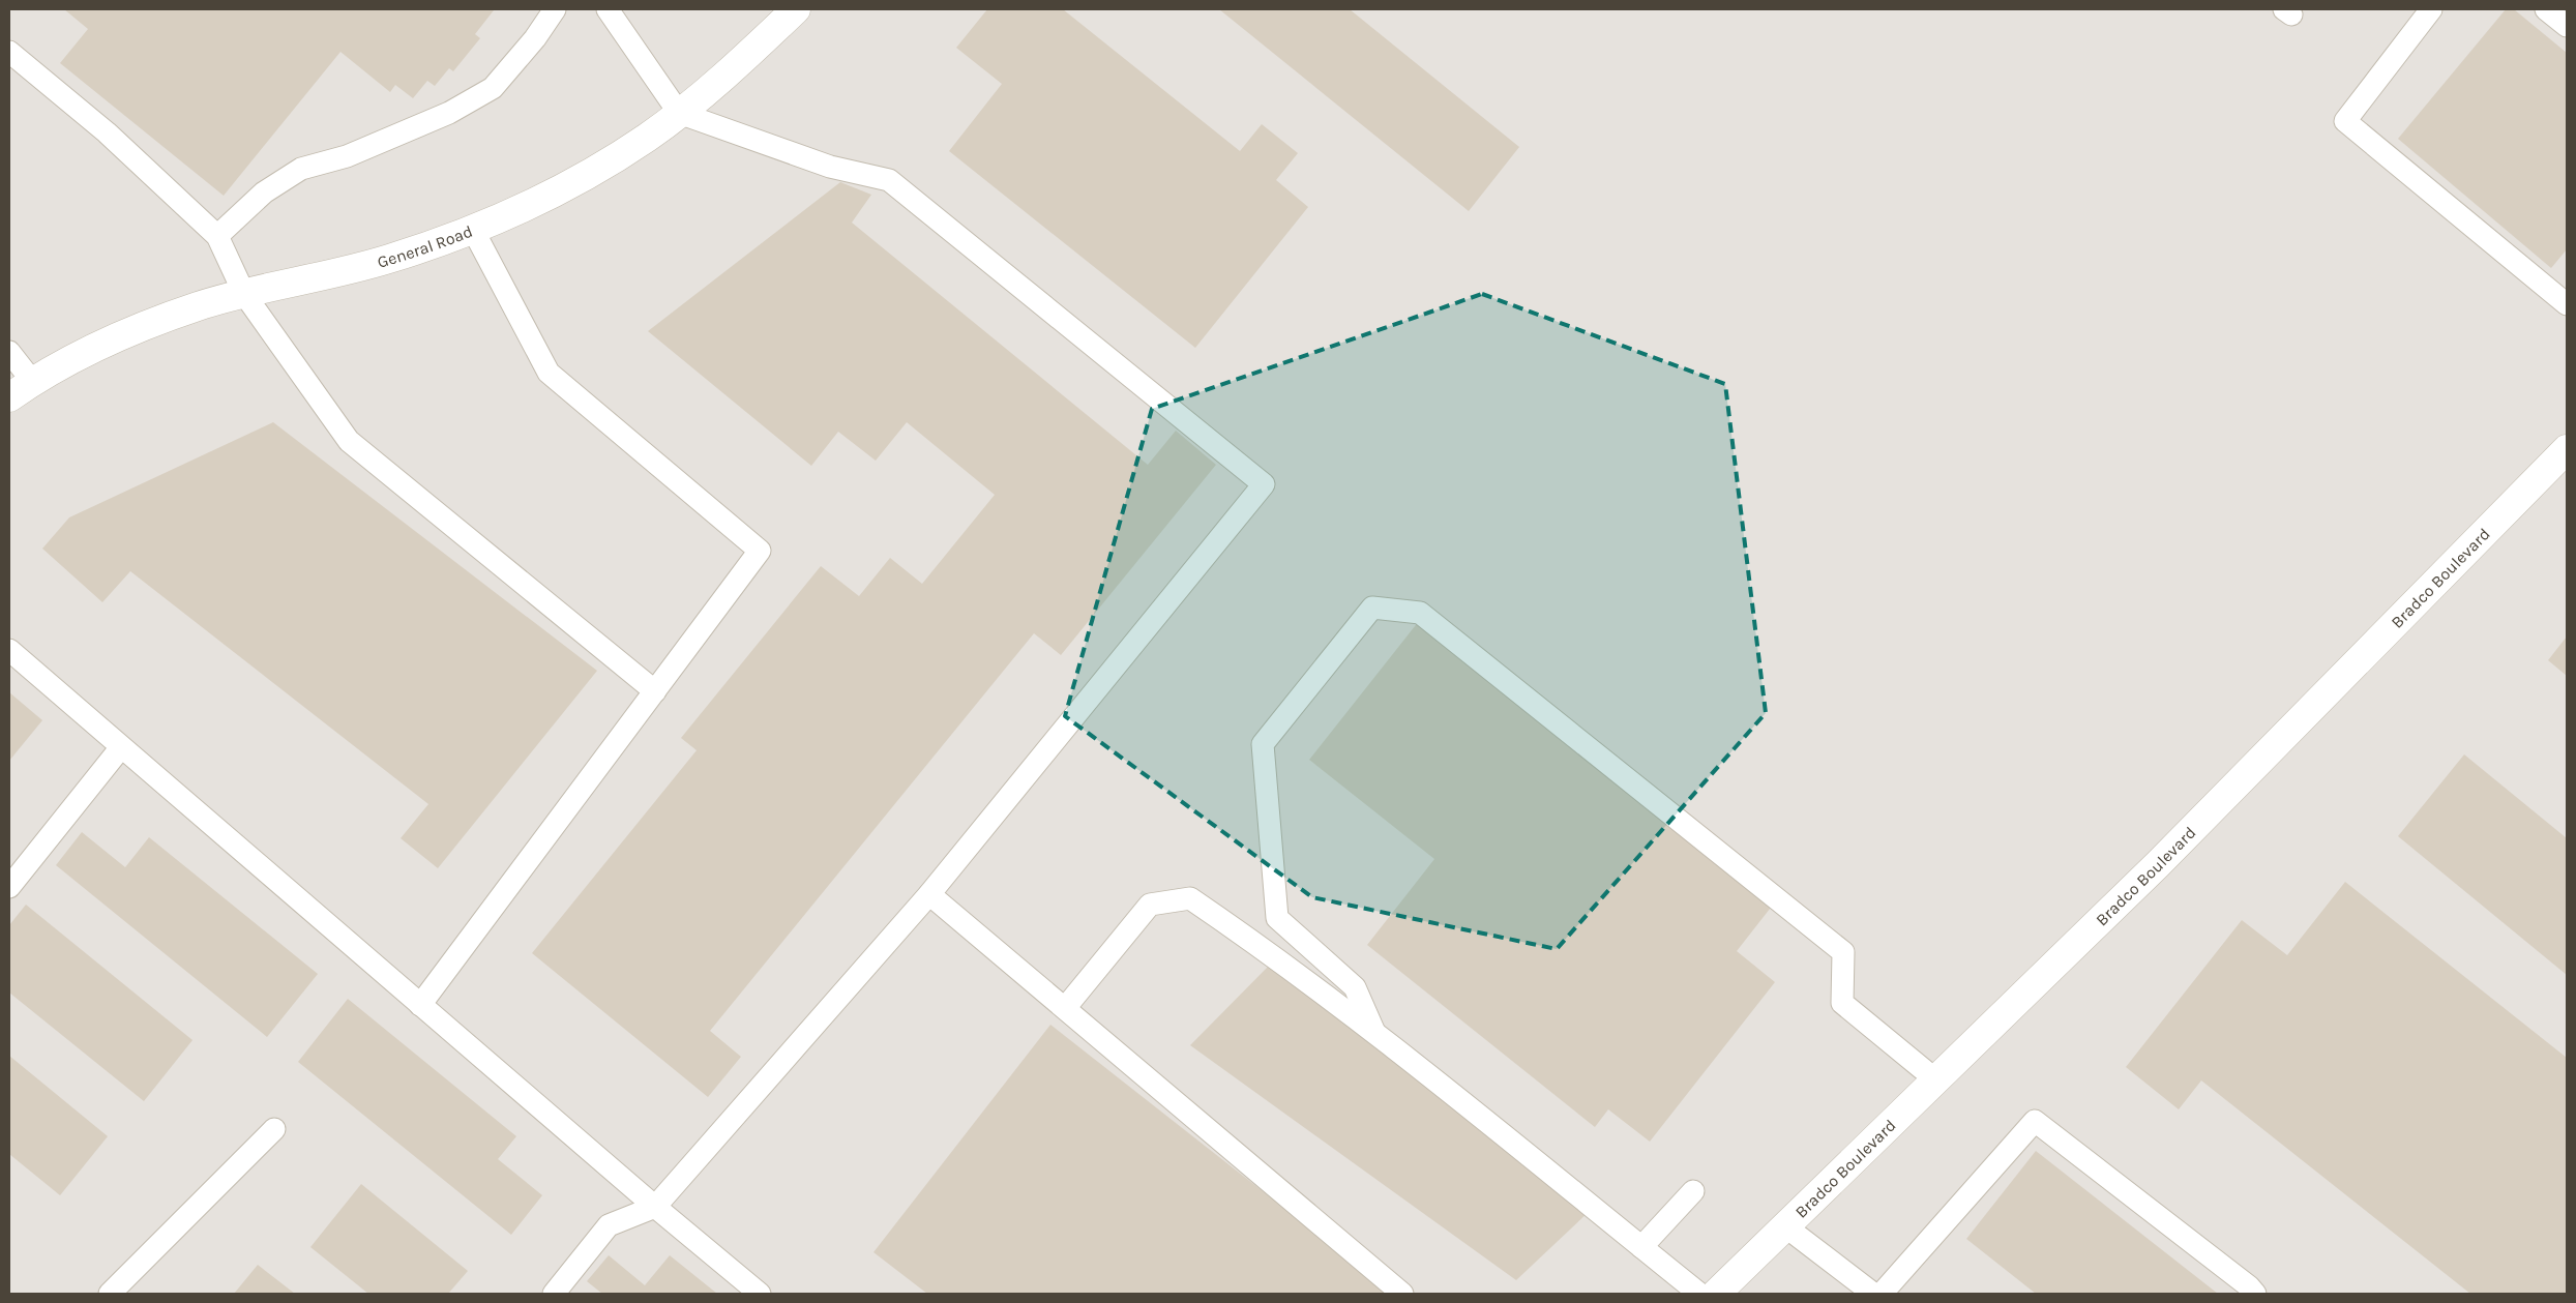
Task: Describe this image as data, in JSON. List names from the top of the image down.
{
  "streets": {
    "street": ["General Road", "Bradco Boulevard"]
  }
}
